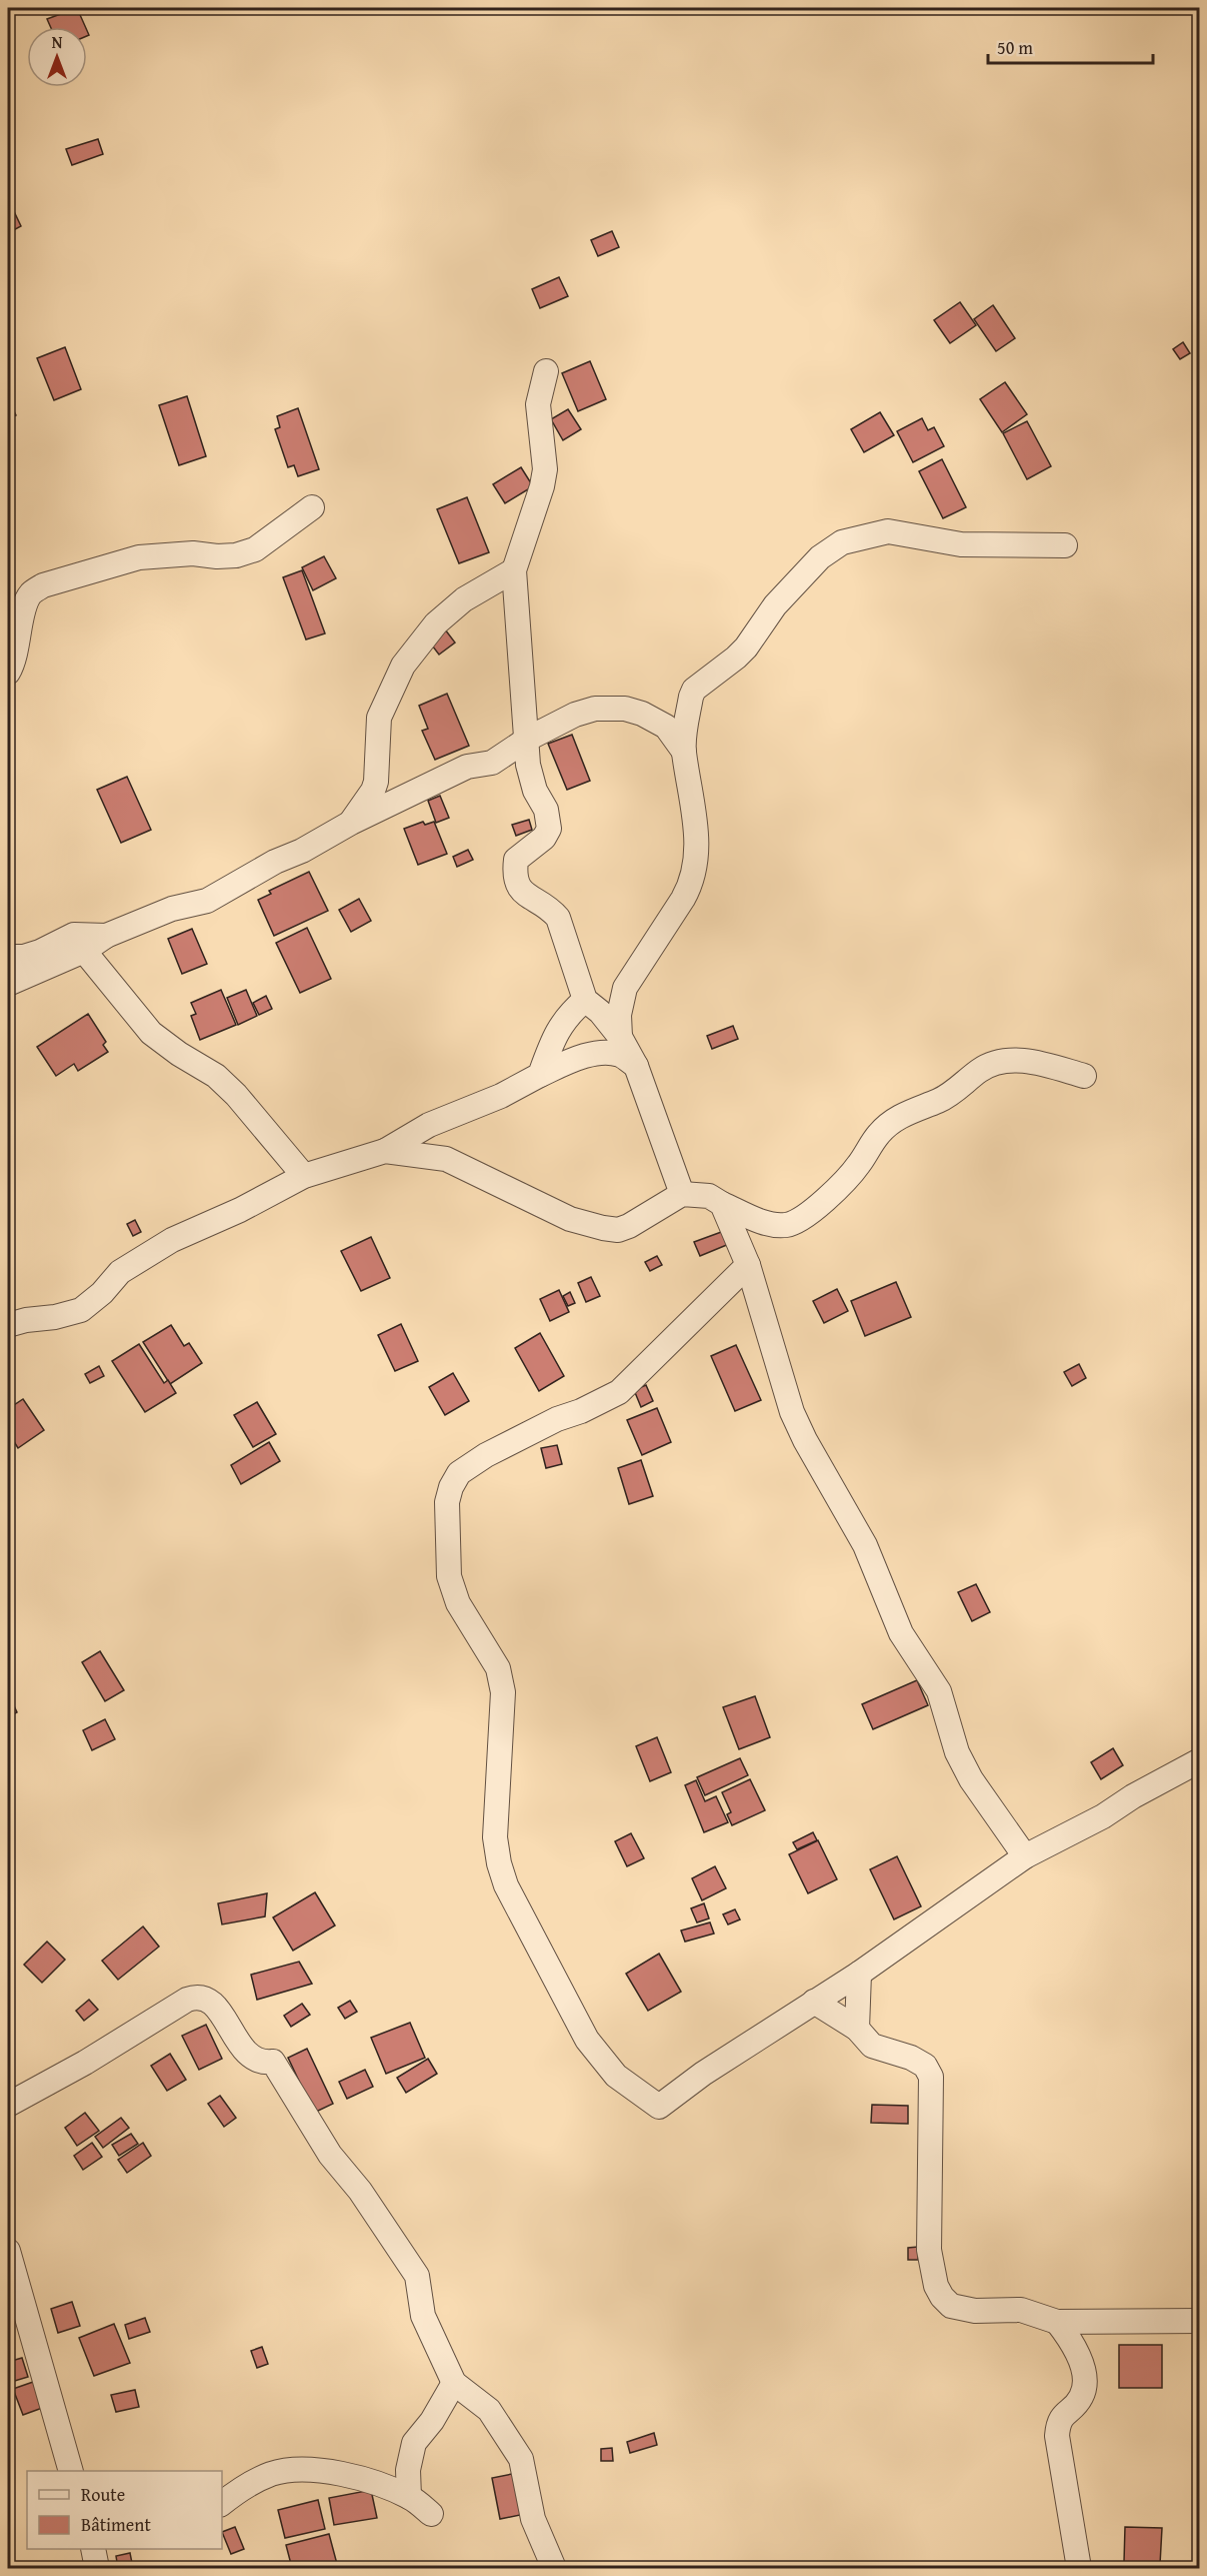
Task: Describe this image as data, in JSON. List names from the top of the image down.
{
  "legend": ["Route", "Bâtiment"],
  "scale_bar": "50 m",
  "north": "top"
}
